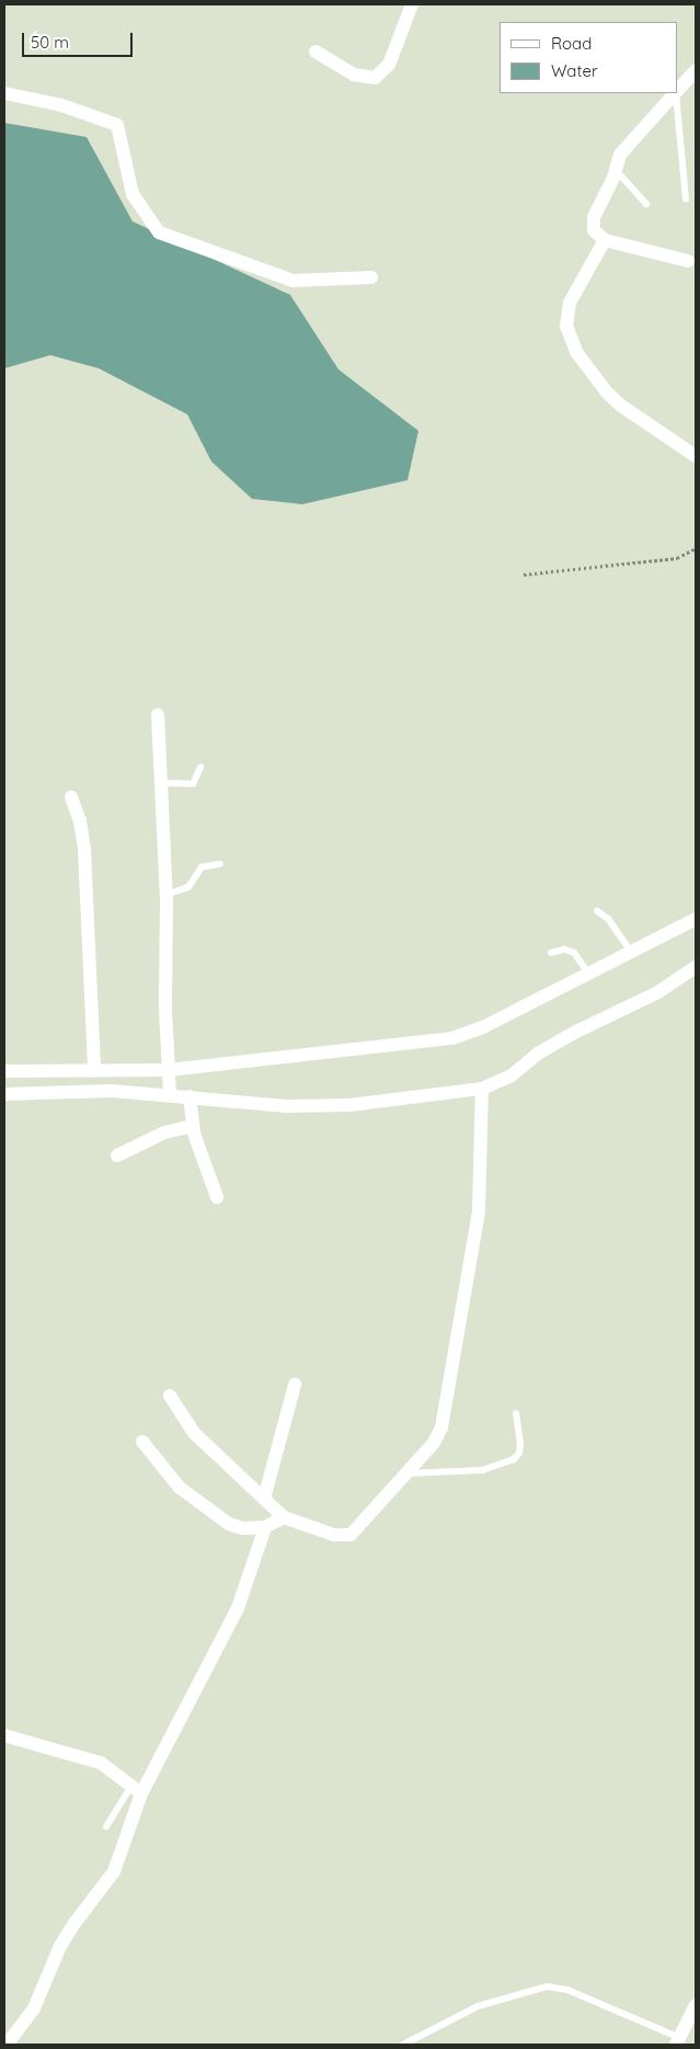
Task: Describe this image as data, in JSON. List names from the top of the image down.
{
  "legend": ["Road", "Water"],
  "scale_bar": "50 m"
}
